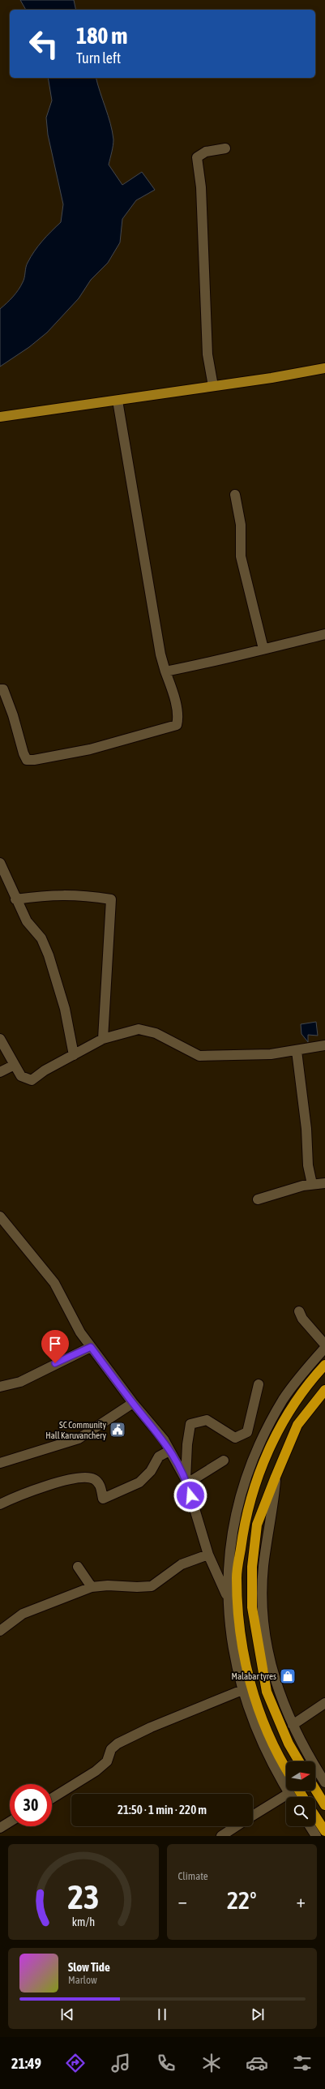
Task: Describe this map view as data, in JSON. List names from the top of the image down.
{
  "places": {
    "public building": ["SC Community Hall Karuvanchery"],
    "shop": ["Malabar tyres"]
  },
  "north": "right",
  "page": {
    "turn": ["180 m", "Turn left"],
    "limit": "30",
    "trip": "21:50 · 1 min · 220 m",
    "tile": "Climate",
    "heat": ["−", "22°", "+"],
    "song": ["Slow Tide", "Marlow"],
    "tabs": "21:49",
    "gauge": ["23", "km/h"]
  }
}
